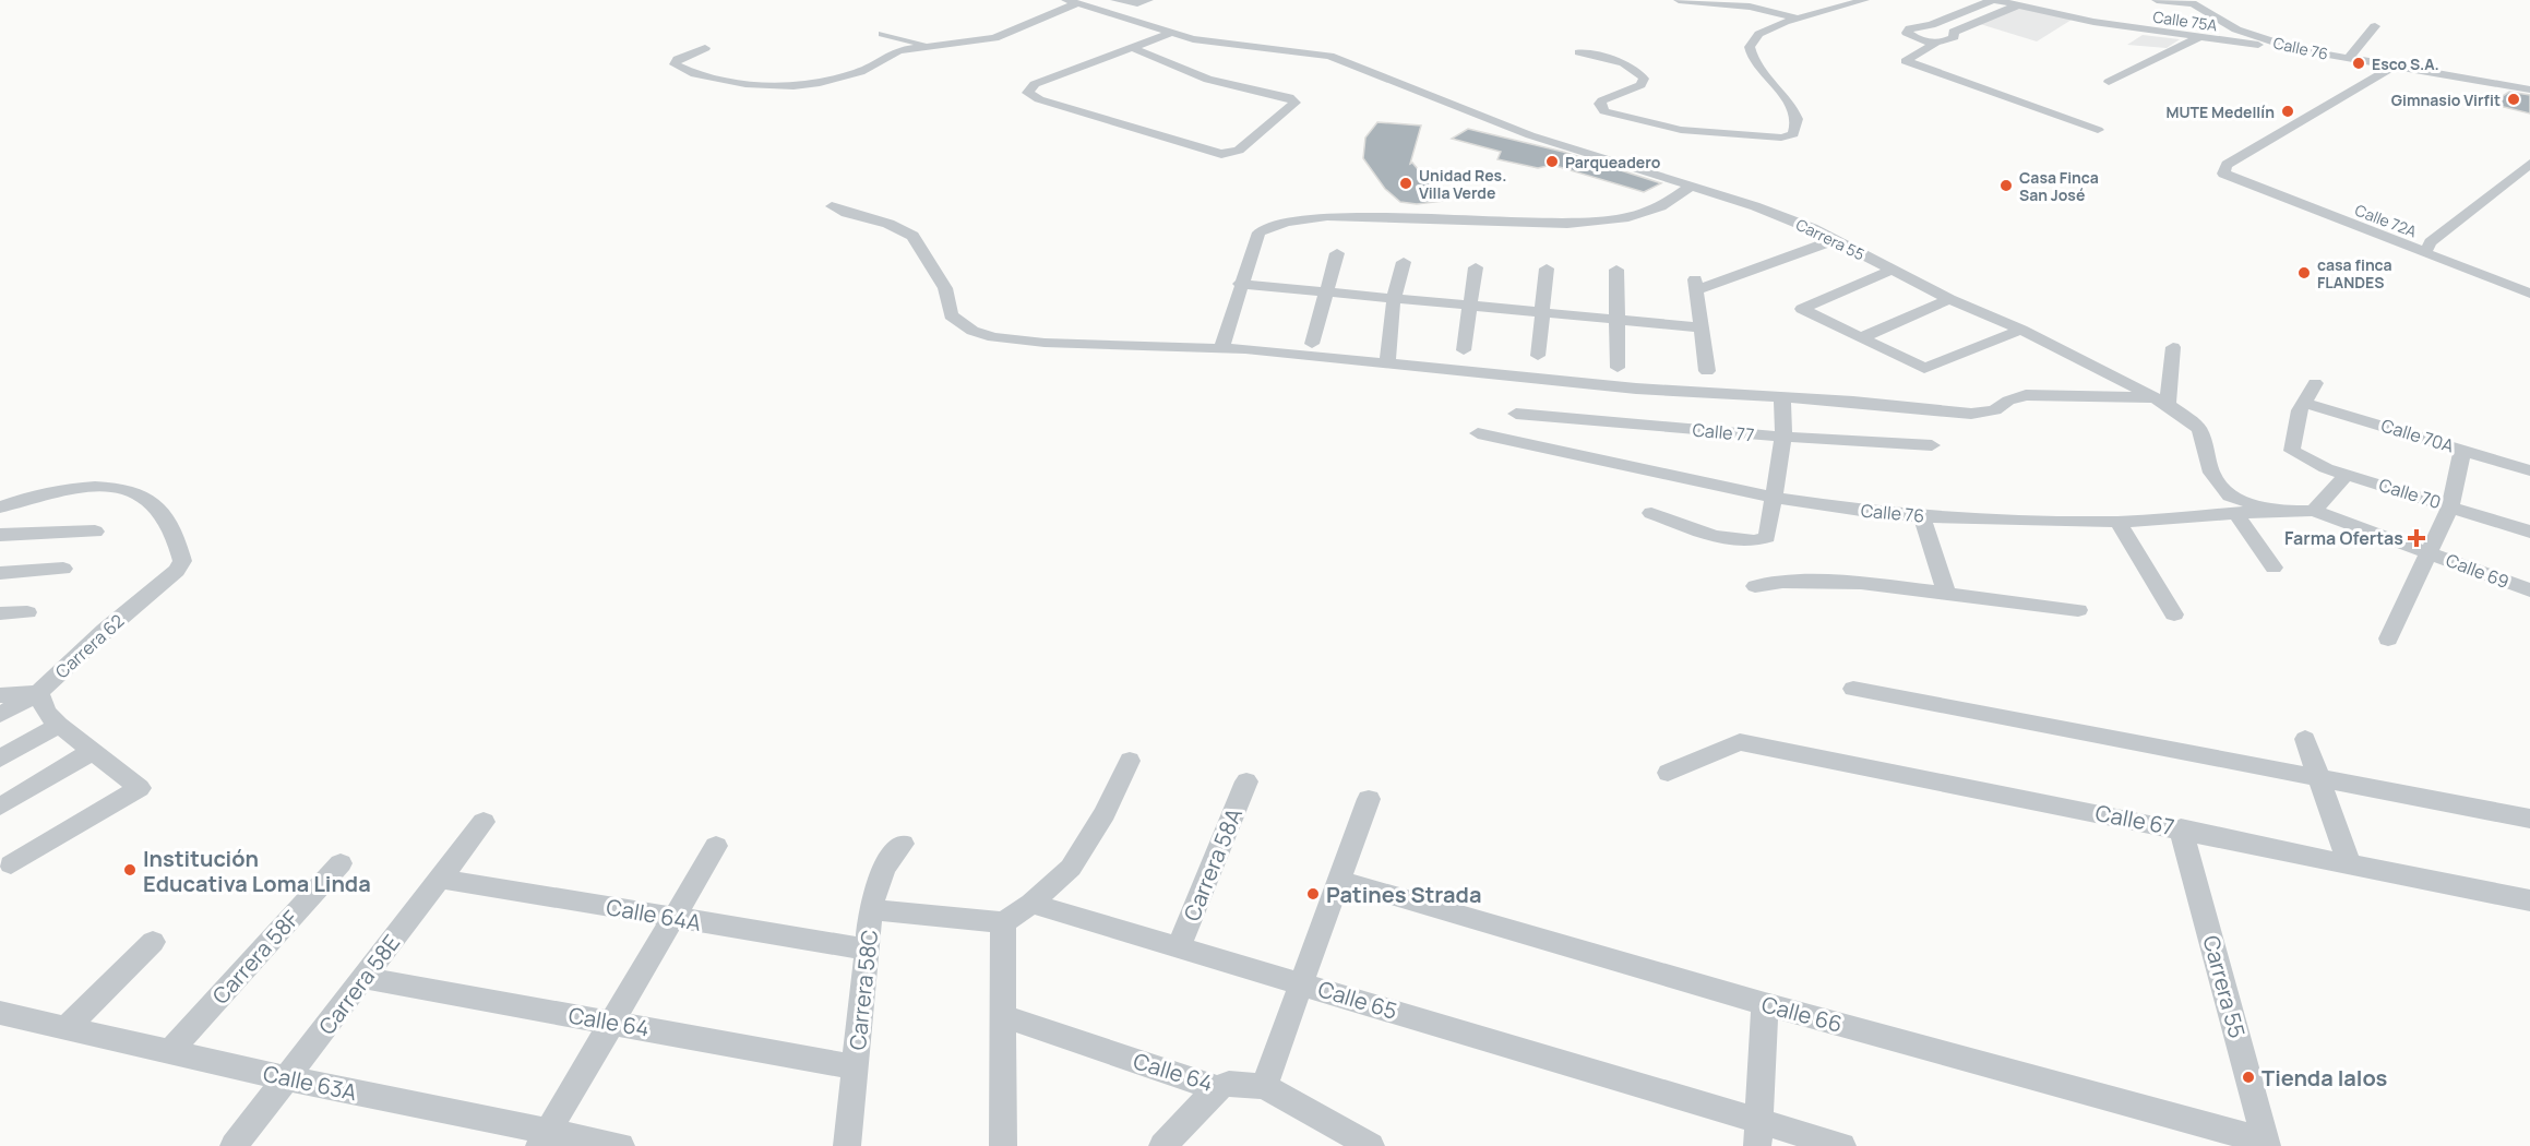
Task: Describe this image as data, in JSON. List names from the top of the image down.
{
  "streets": {
    "street": [
      "Calle 75A",
      "Calle 76",
      "Calle 72A",
      "Carrera 55",
      "Calle 77",
      "Calle 70A",
      "Calle 70",
      "Calle 69",
      "Carrera 62",
      "Calle 67",
      "Carrera 58A",
      "Calle 64A",
      "Carrera 58F",
      "Carrera 58E",
      "Carrera 58C",
      "Calle 65",
      "Calle 66",
      "Calle 64",
      "Calle 63A"
    ]
  },
  "crossings": [
    ["Calle 75A", "Calle 76"],
    ["Calle 76", "Calle 72A"],
    ["Calle 76", "Carrera 55"],
    ["Calle 76", "Calle 69"],
    ["Carrera 55", "Calle 67"],
    ["Carrera 55", "Calle 66"],
    ["Calle 70A", "Calle 70"],
    ["Carrera 58A", "Calle 65"],
    ["Calle 64A", "Carrera 58E"],
    ["Calle 64A", "Carrera 58C"],
    ["Carrera 58F", "Calle 63A"],
    ["Carrera 58E", "Calle 64"],
    ["Carrera 58E", "Calle 63A"],
    ["Carrera 58C", "Calle 64"]
  ],
  "places": {
    "other": [
      "Esco S.A.",
      "Gimnasio Virfit",
      "MUTE Medellín",
      "Parqueadero",
      "Unidad Res. Villa Verde",
      "Casa Finca San José",
      "casa finca FLANDES",
      "Institución Educativa Loma Linda",
      "Patines Strada",
      "Tienda lalos"
    ],
    "health": ["Farma Ofertas"]
  }
}
